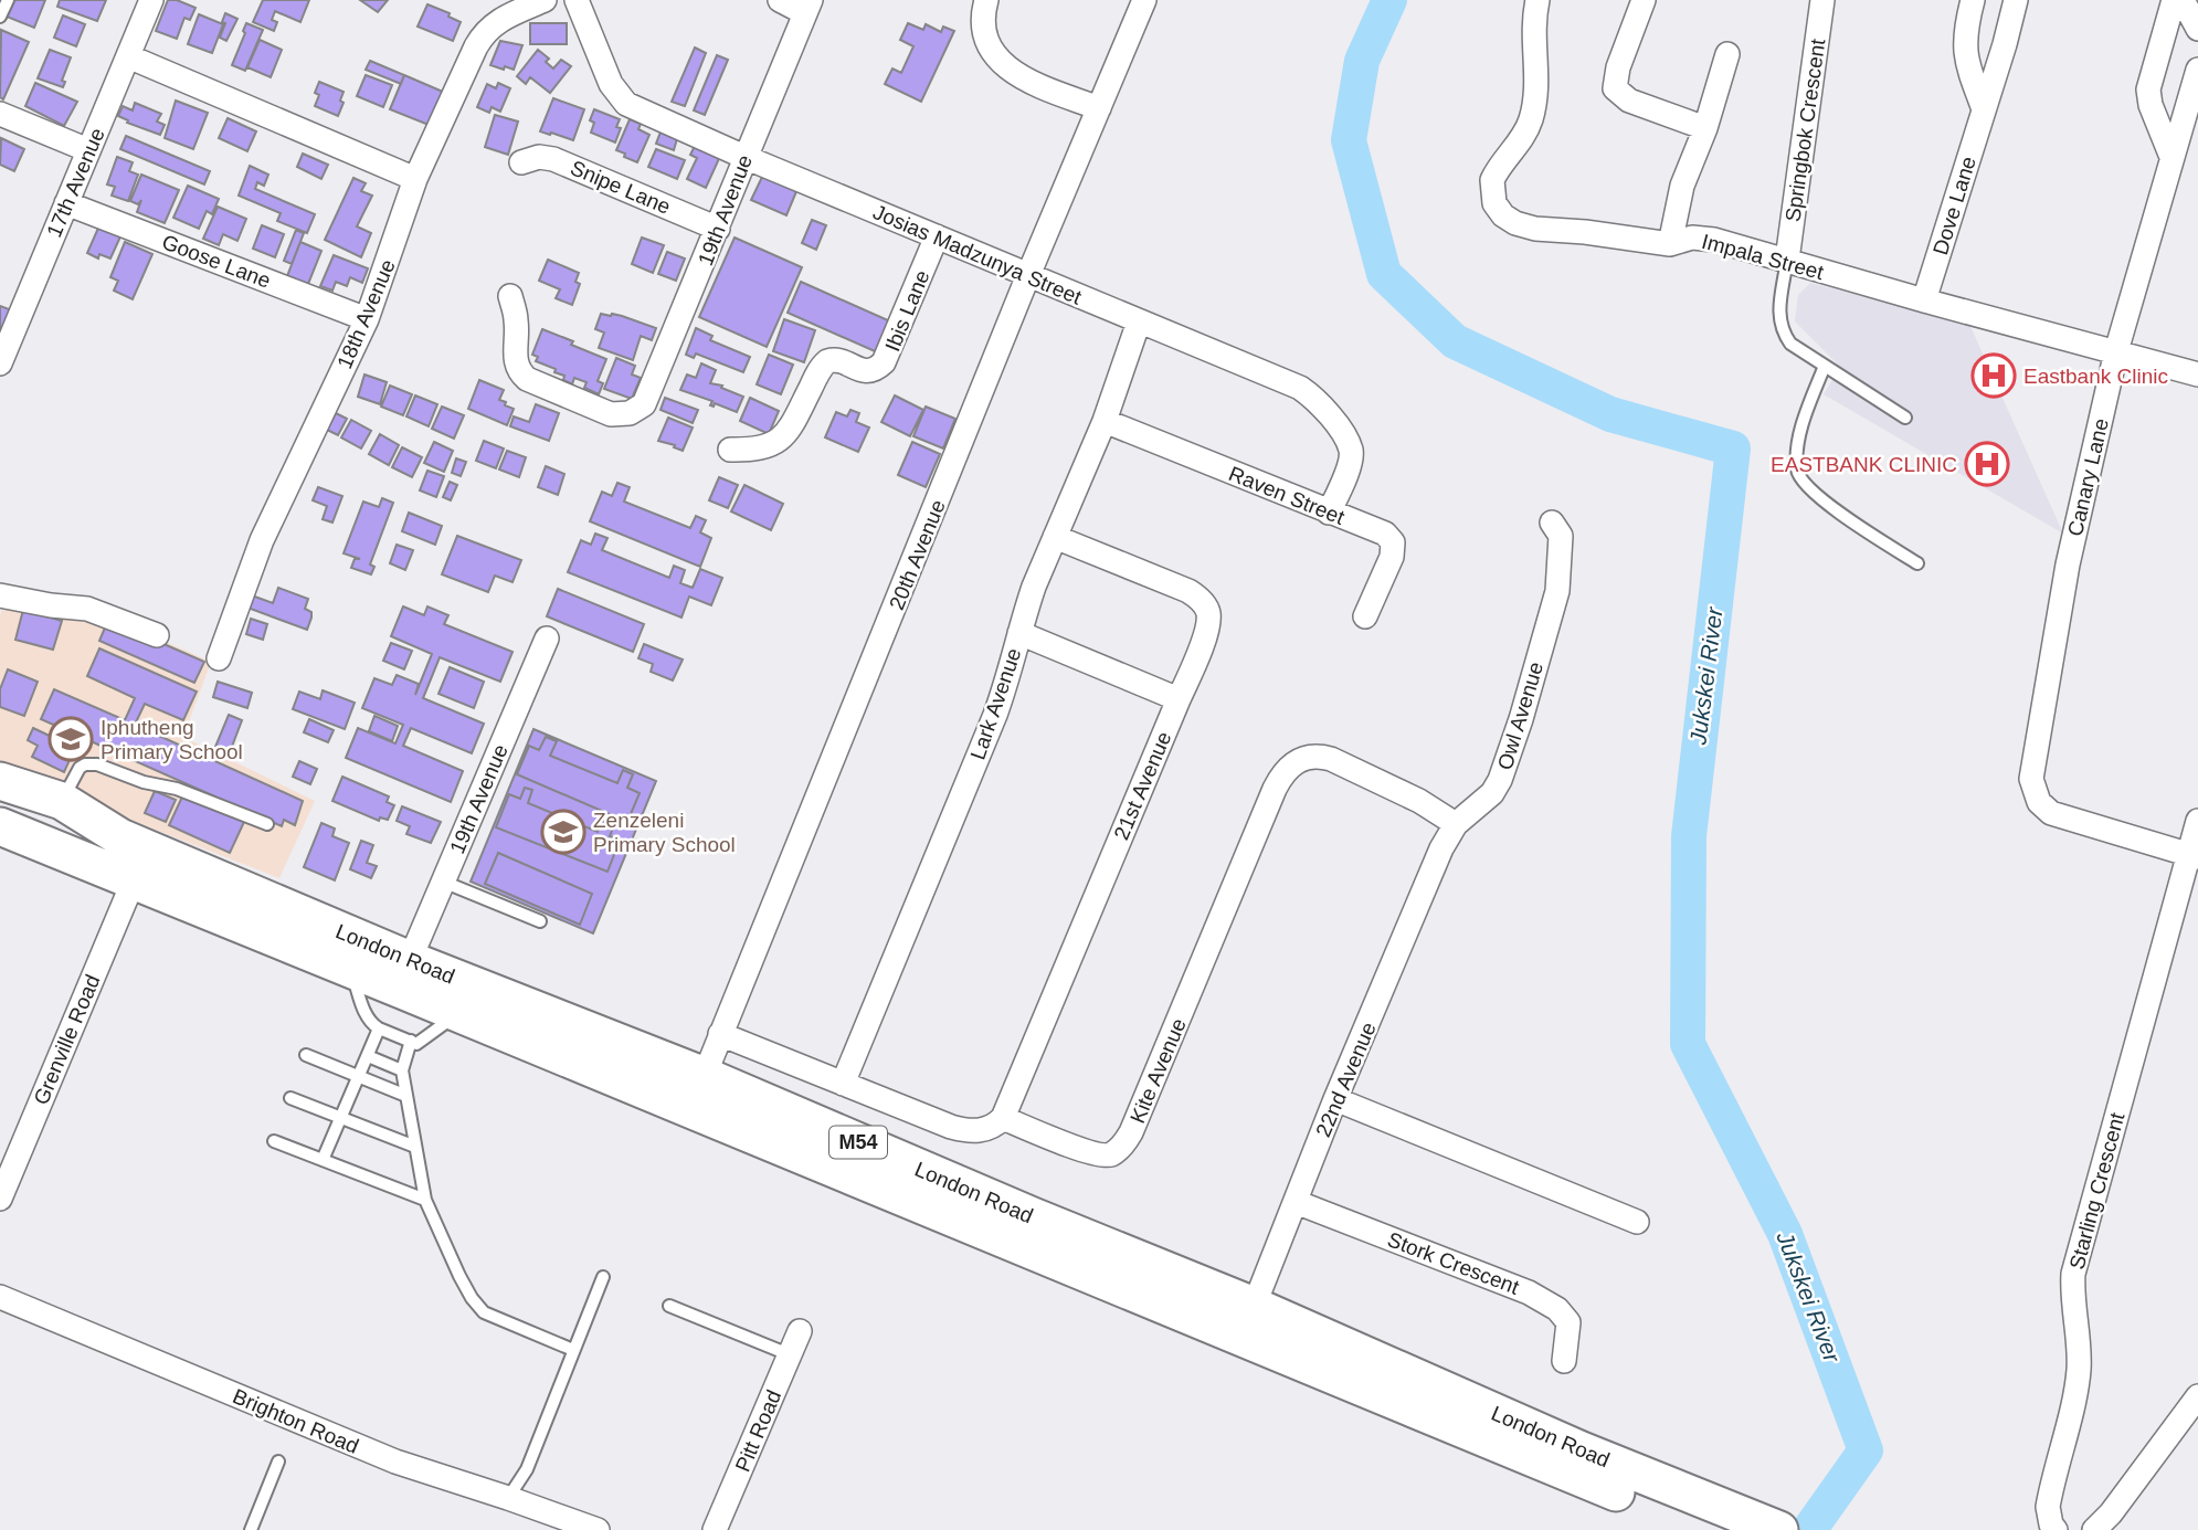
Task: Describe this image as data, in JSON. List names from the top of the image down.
{
  "streets": {
    "main road": ["London Road", "M54"],
    "street": [
      "Springbok Crescent",
      "17th Avenue",
      "Snipe Lane",
      "Dove Lane",
      "19th Avenue",
      "Josias Madzunya Street",
      "Impala Street",
      "Goose Lane",
      "Ibis Lane",
      "18th Avenue",
      "Canary Lane",
      "Raven Street",
      "20th Avenue",
      "Lark Avenue",
      "Owl Avenue",
      "21st Avenue",
      "Grenville Road",
      "Kite Avenue",
      "22nd Avenue",
      "Starling Crescent",
      "Stork Crescent",
      "Brighton Road",
      "Pitt Road"
    ]
  },
  "crossings": [
    ["Springbok Crescent", "Impala Street"],
    ["17th Avenue", "Goose Lane"],
    ["Snipe Lane", "19th Avenue"],
    ["Dove Lane", "Impala Street"],
    ["19th Avenue", "Josias Madzunya Street"],
    ["19th Avenue", "London Road"],
    ["Josias Madzunya Street", "Ibis Lane"],
    ["Josias Madzunya Street", "Raven Street"],
    ["Josias Madzunya Street", "20th Avenue"],
    ["Josias Madzunya Street", "Lark Avenue"],
    ["Impala Street", "Canary Lane"],
    ["Goose Lane", "18th Avenue"],
    ["Canary Lane", "Starling Crescent"],
    ["Raven Street", "Lark Avenue"],
    ["20th Avenue", "London Road"],
    ["Lark Avenue", "21st Avenue"],
    ["Owl Avenue", "Kite Avenue"],
    ["Owl Avenue", "22nd Avenue"],
    ["21st Avenue", "Kite Avenue"],
    ["London Road", "Grenville Road"],
    ["London Road", "22nd Avenue"],
    ["Kite Avenue", "22nd Avenue"],
    ["22nd Avenue", "Stork Crescent"]
  ],
  "water": ["Jukskei River"],
  "places": {
    "hospital": ["Eastbank Clinic", "EASTBANK CLINIC"],
    "school or university": ["Iphutheng Primary School", "Zenzeleni Primary School"]
  }
}
